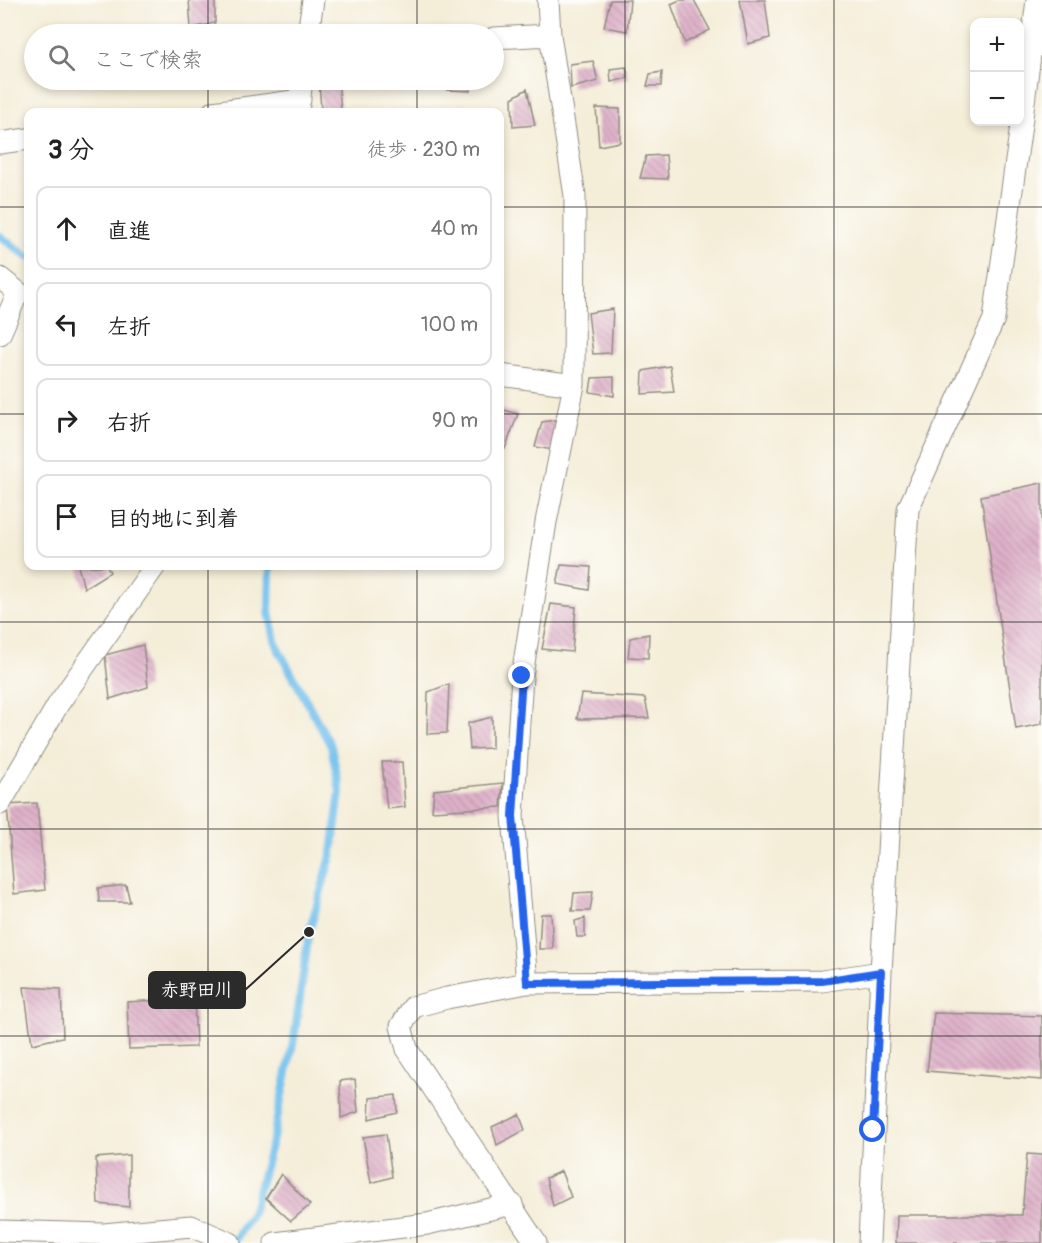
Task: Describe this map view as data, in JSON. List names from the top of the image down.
{
  "places": ["赤野田川"],
  "page": {
    "map_buttons": ["+", "−"],
    "search": "ここで検索",
    "heading": ["3 分", "徒歩 · 230 m"],
    "list": [
      ["直進", "40 m"],
      ["左折", "100 m"],
      ["右折", "90 m"],
      "目的地に到着"
    ]
  }
}
